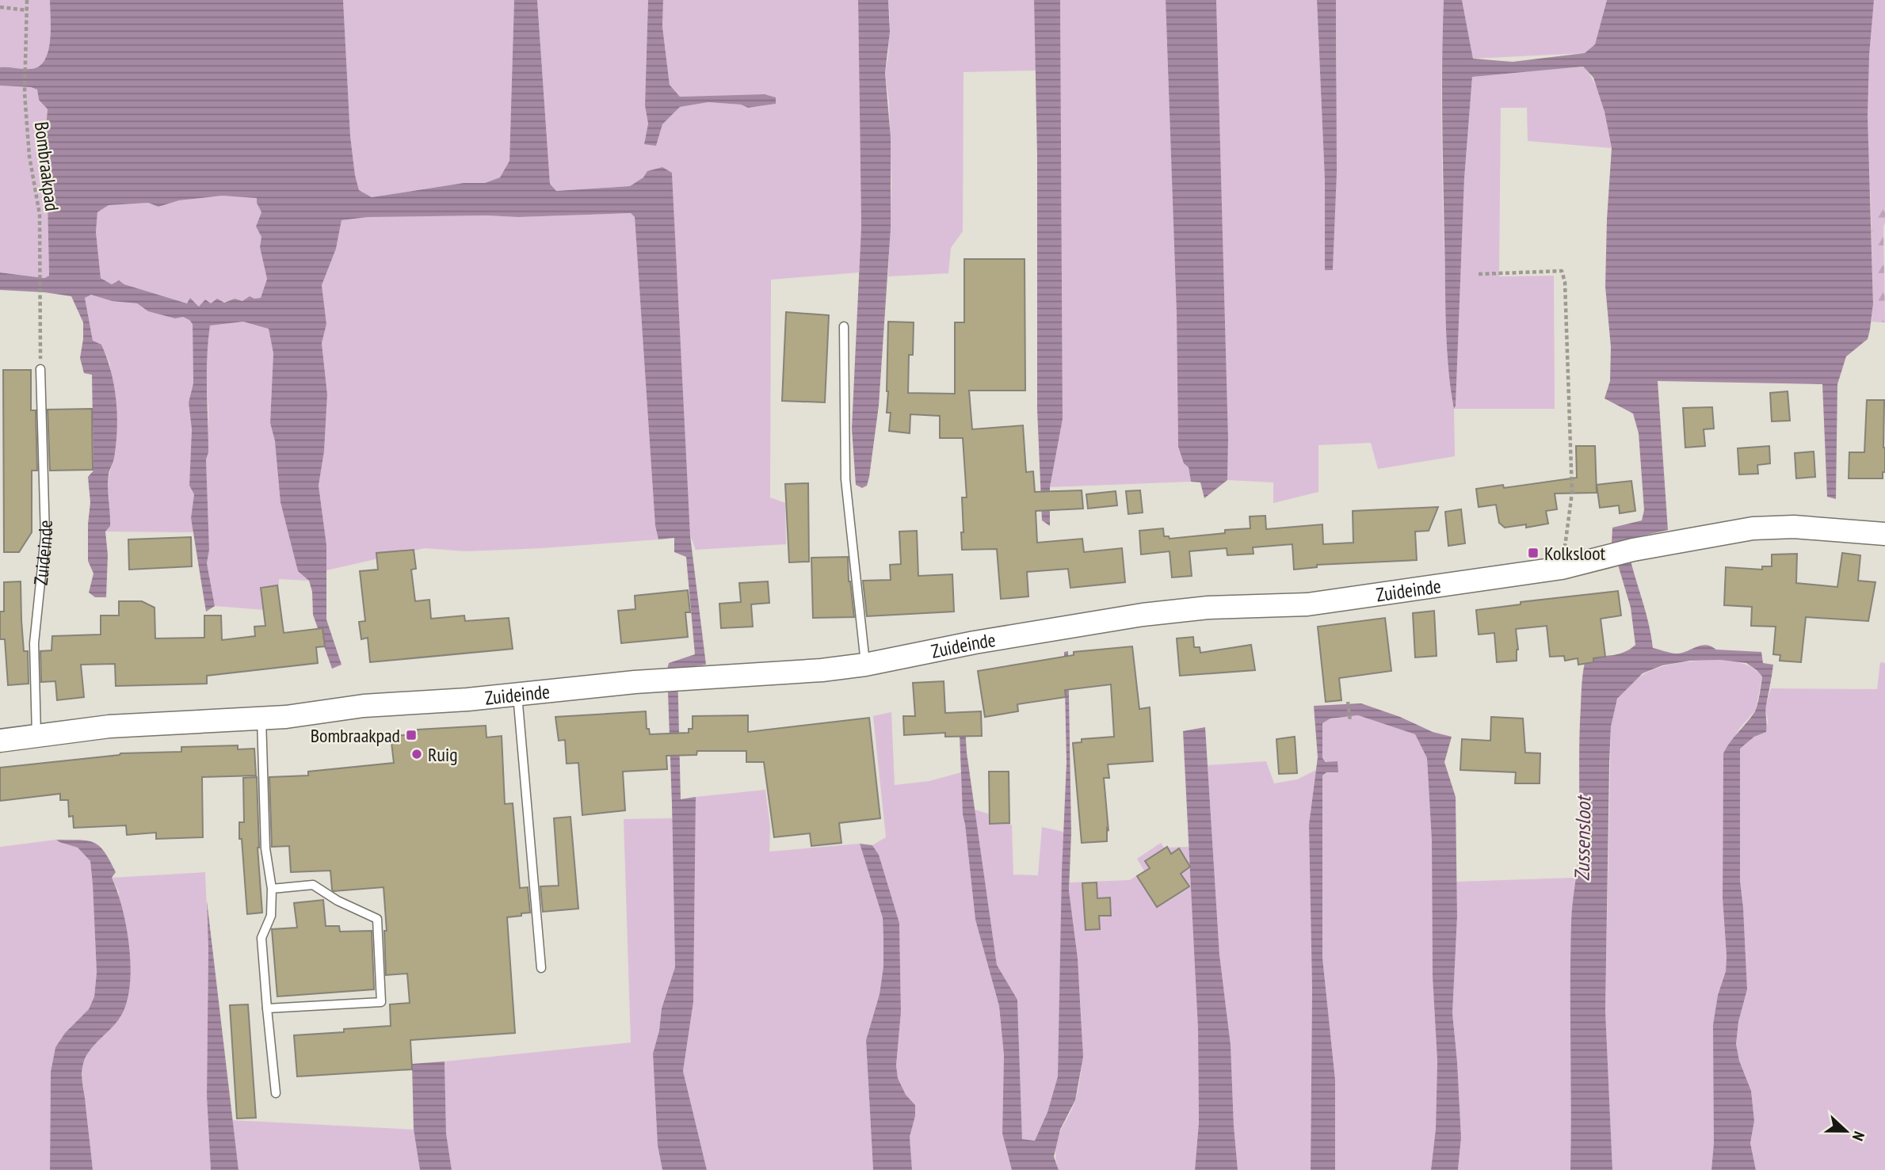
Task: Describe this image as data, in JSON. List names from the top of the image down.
{
  "streets": {
    "street": ["Zuideinde"],
    "path": ["Bombraakpad"]
  },
  "crossings": [
    ["Bombraakpad", "Zuideinde"]
  ],
  "water": ["Zussensloot"],
  "places": {
    "transit": ["Kolksloot", "Bombraakpad"],
    "other": ["Ruig"]
  },
  "north": "right"
}
